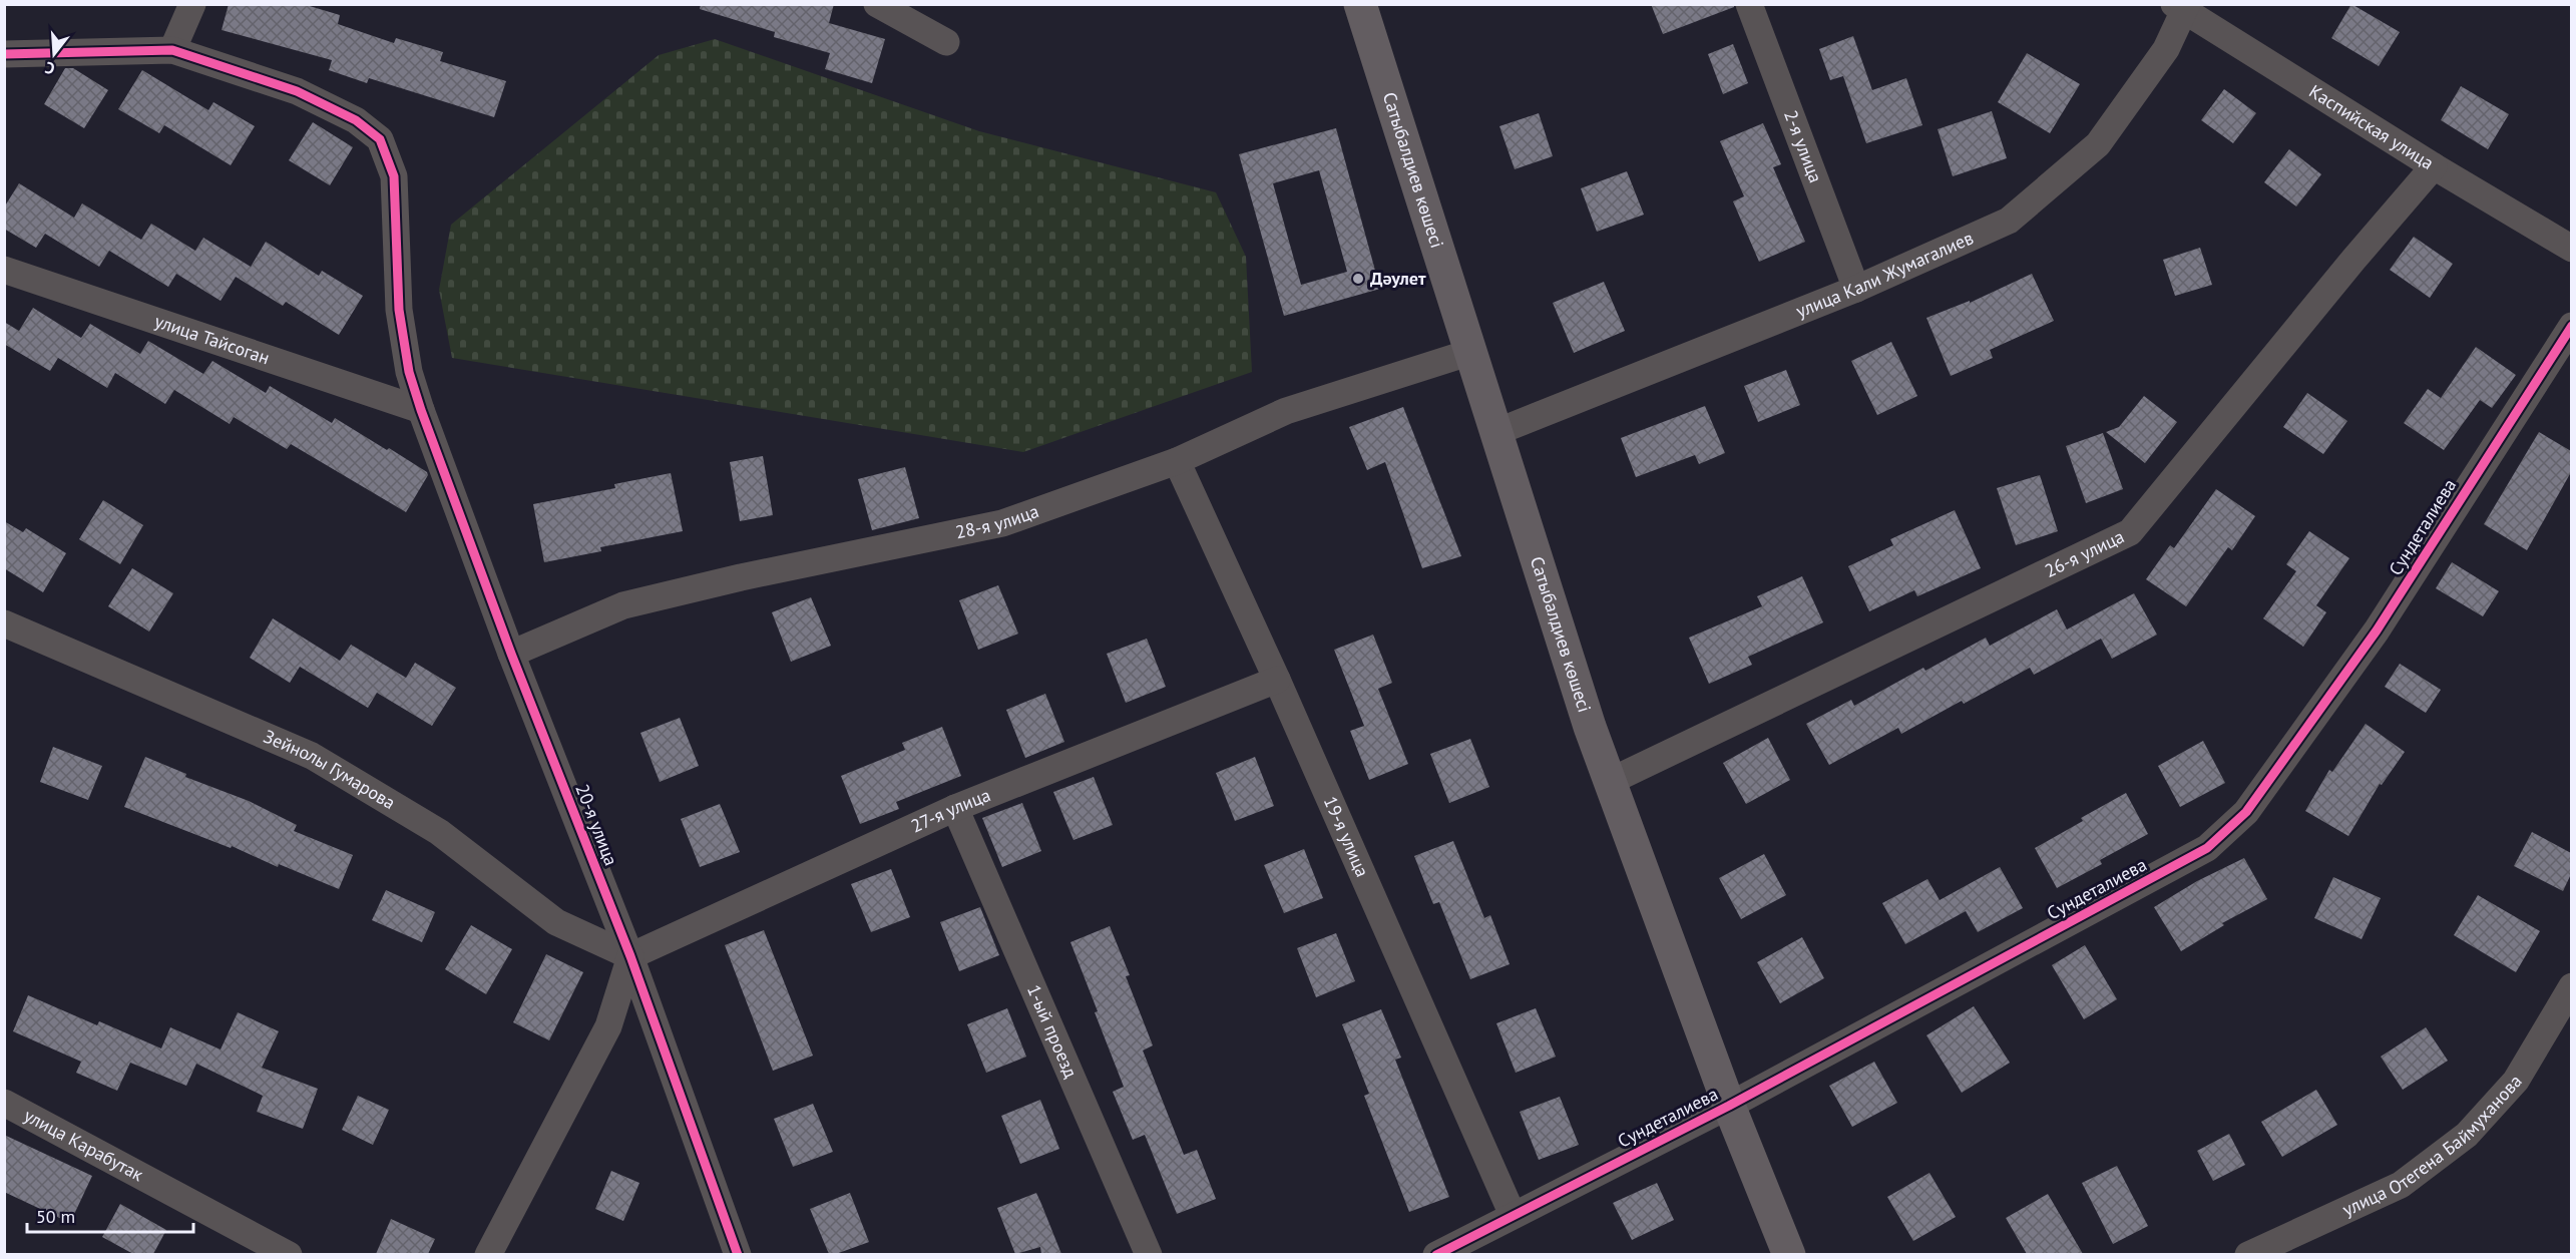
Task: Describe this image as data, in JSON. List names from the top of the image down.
{
  "streets": {
    "main road": ["Сатыбалдиев көшесі"],
    "street": [
      "Каспийская улица",
      "2-я улица",
      "улица Кали Жумагалиев",
      "улица Тайсоган",
      "28-я улица",
      "Сундеталиева",
      "26-я улица",
      "Зейнолы Гумарова",
      "27-я улица",
      "20-я улица",
      "19-я улица",
      "1-ый проезд",
      "улица Отегена Баймуханова",
      "улица Карабутак"
    ]
  },
  "crossings": [
    ["Каспийская улица", "улица Кали Жумагалиев"],
    ["Каспийская улица", "26-я улица"],
    ["2-я улица", "улица Кали Жумагалиев"],
    ["Сатыбалдиев көшесі", "улица Кали Жумагалиев"],
    ["Сатыбалдиев көшесі", "28-я улица"],
    ["Сатыбалдиев көшесі", "Сундеталиева"],
    ["Сатыбалдиев көшесі", "26-я улица"],
    ["улица Тайсоган", "20-я улица"],
    ["28-я улица", "20-я улица"],
    ["28-я улица", "19-я улица"],
    ["Сундеталиева", "19-я улица"],
    ["Зейнолы Гумарова", "27-я улица"],
    ["Зейнолы Гумарова", "20-я улица"],
    ["27-я улица", "20-я улица"],
    ["27-я улица", "19-я улица"],
    ["27-я улица", "1-ый проезд"]
  ],
  "places": ["Дәулет"],
  "scale_bar": "50 m",
  "north": "bottom"
}
